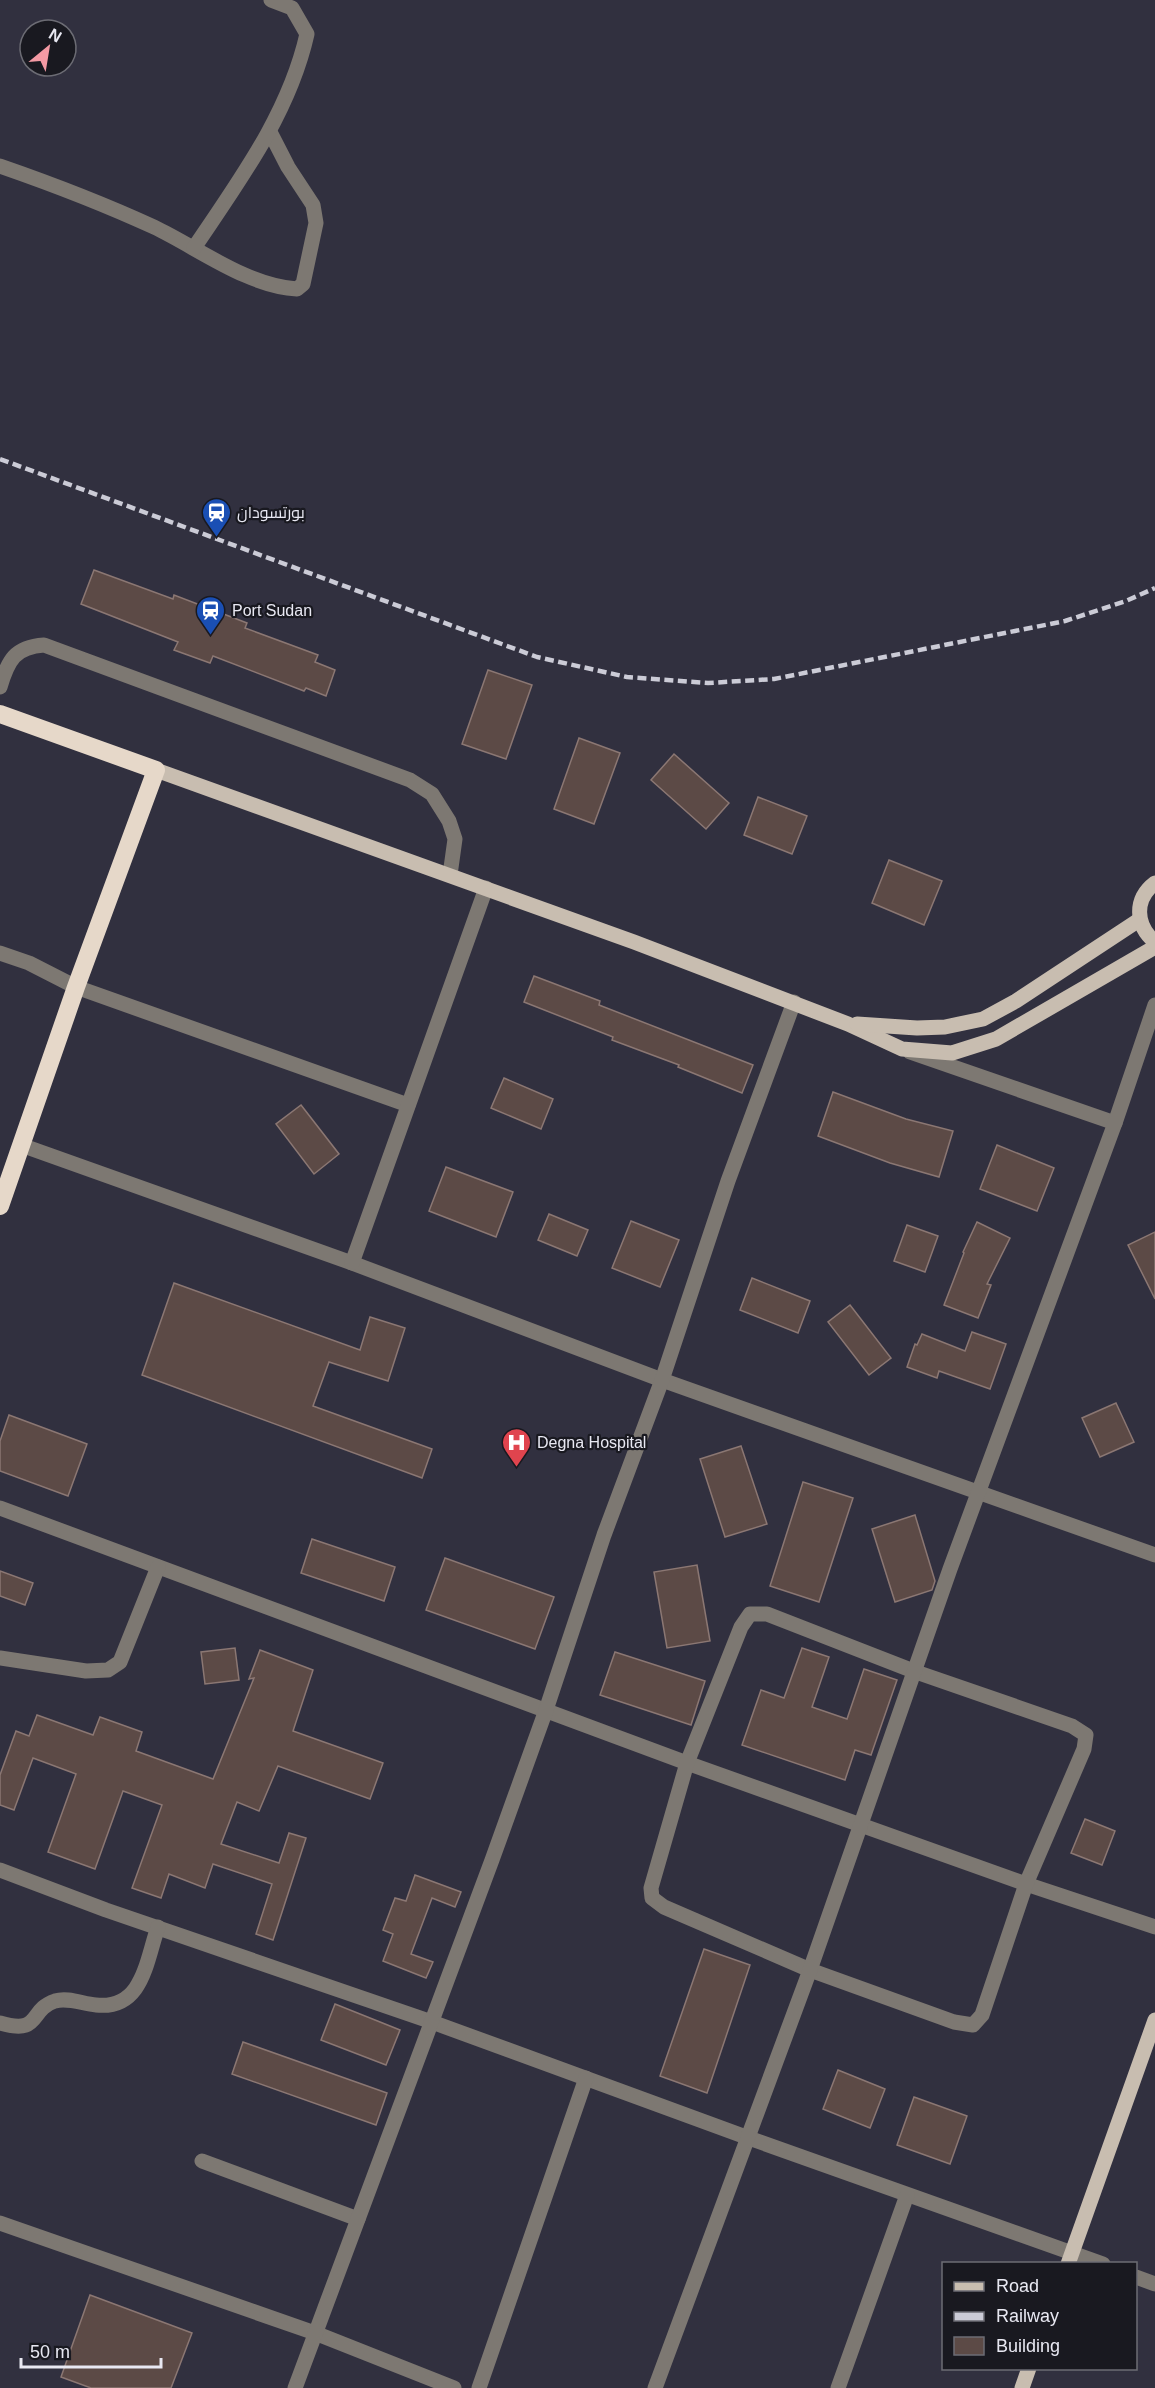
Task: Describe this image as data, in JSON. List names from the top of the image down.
{
  "places": {
    "station": ["بورتسودان", "Port Sudan"],
    "hospital": ["Degna Hospital"]
  },
  "legend": ["Road", "Railway", "Building"],
  "scale_bar": "50 m",
  "north": "top right"
}
